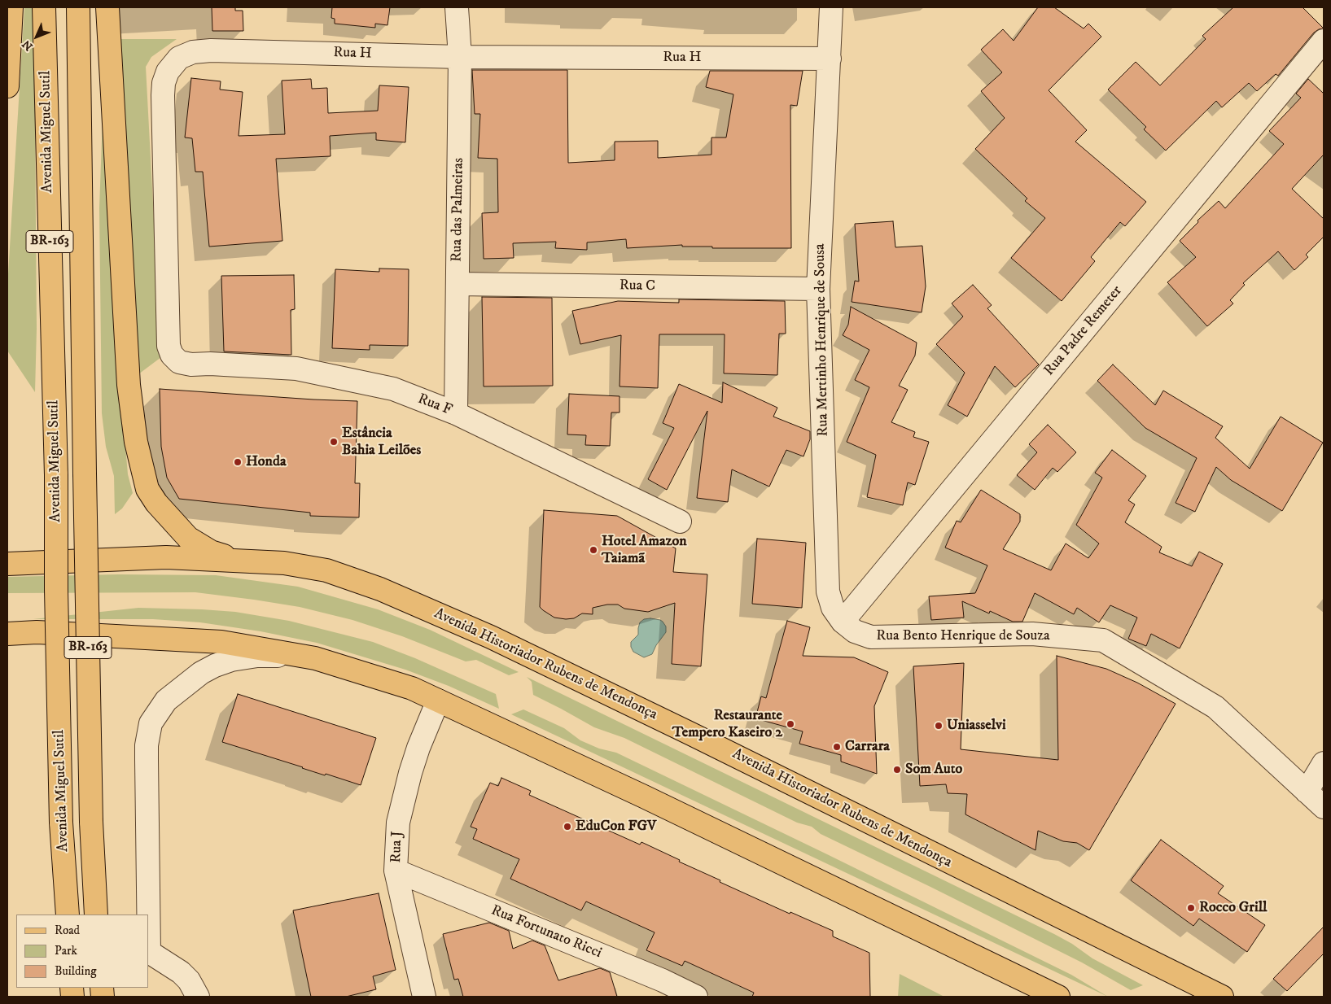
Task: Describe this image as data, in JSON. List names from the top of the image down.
{
  "streets": {
    "main road": ["Avenida Miguel Sutil", "BR-163", "Avenida Historiador Rubens de Mendonça"],
    "street": [
      "Rua H",
      "Rua das Palmeiras",
      "Rua C",
      "Rua Padre Remeter",
      "Rua Mertinho Henrique de Sousa",
      "Rua F",
      "Rua Bento Henrique de Souza",
      "Rua J",
      "Rua Fortunato Ricci"
    ]
  },
  "crossings": [
    ["Rua H", "Rua das Palmeiras"],
    ["Rua H", "Rua Mertinho Henrique de Sousa"],
    ["Rua H", "Rua F"],
    ["Rua das Palmeiras", "Rua C"],
    ["Rua das Palmeiras", "Rua F"],
    ["Rua C", "Rua Mertinho Henrique de Sousa"],
    ["Rua Padre Remeter", "Rua Mertinho Henrique de Sousa"],
    ["Rua Padre Remeter", "Rua Bento Henrique de Souza"],
    ["Rua Mertinho Henrique de Sousa", "Rua Bento Henrique de Souza"],
    ["Rua J", "Rua Fortunato Ricci"]
  ],
  "places": [
    "Estância Bahia Leilões",
    "Honda",
    "Hotel Amazon Taiamã",
    "Restaurante Tempero Kaseiro 2",
    "Uniasselvi",
    "Carrara",
    "Som Auto",
    "EduCon FGV",
    "Rocco Grill"
  ],
  "legend": ["Road", "Park", "Building"],
  "north": "bottom left"
}
